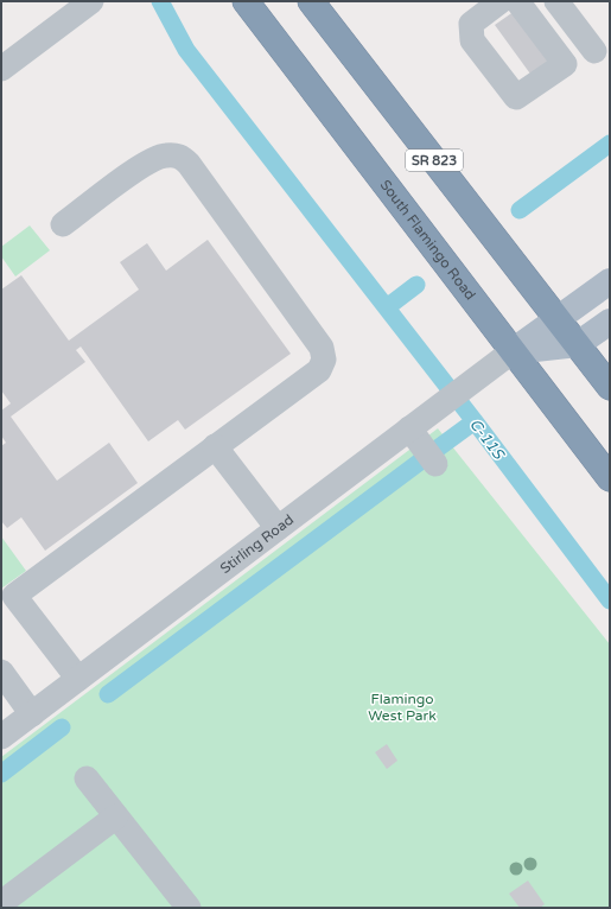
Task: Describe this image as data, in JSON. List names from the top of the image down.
{
  "streets": {
    "highway": ["SR 823", "South Flamingo Road"],
    "main road": ["Stirling Road"]
  },
  "crossings": [
    ["SR 823", "Stirling Road"],
    ["South Flamingo Road", "Stirling Road"]
  ],
  "water": ["C-11S"],
  "parks": ["Flamingo West Park"]
}
